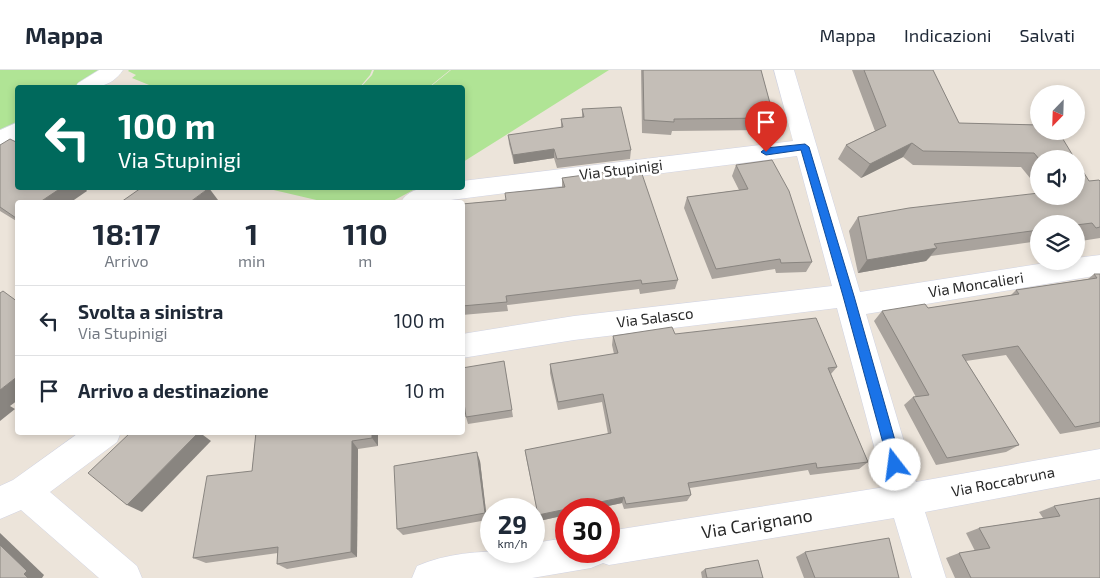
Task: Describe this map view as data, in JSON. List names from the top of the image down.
{
  "streets": {
    "street": [
      "Via Stupinigi",
      "Via Moncalieri",
      "Via Salasco",
      "Via Roccabruna",
      "Via Carignano"
    ]
  },
  "crossings": [
    ["Via Moncalieri", "Via Salasco"],
    ["Via Roccabruna", "Via Carignano"]
  ],
  "north": "bottom left",
  "page": {
    "header": "Mappa",
    "nav": ["Mappa", "Indicazioni", "Salvati"],
    "turn": ["100 m", "Via Stupinigi"],
    "eta": [
      "18:17",
      "Arrivo",
      "1",
      "min",
      "110",
      "m"
    ],
    "list": [
      {
        "name": "Svolta a sinistra",
        "note": "Via Stupinigi",
        "value": "100 m"
      },
      {
        "name": "Arrivo a destinazione",
        "value": "10 m"
      }
    ],
    "speed": "29 km/h",
    "limit": "30"
  }
}
